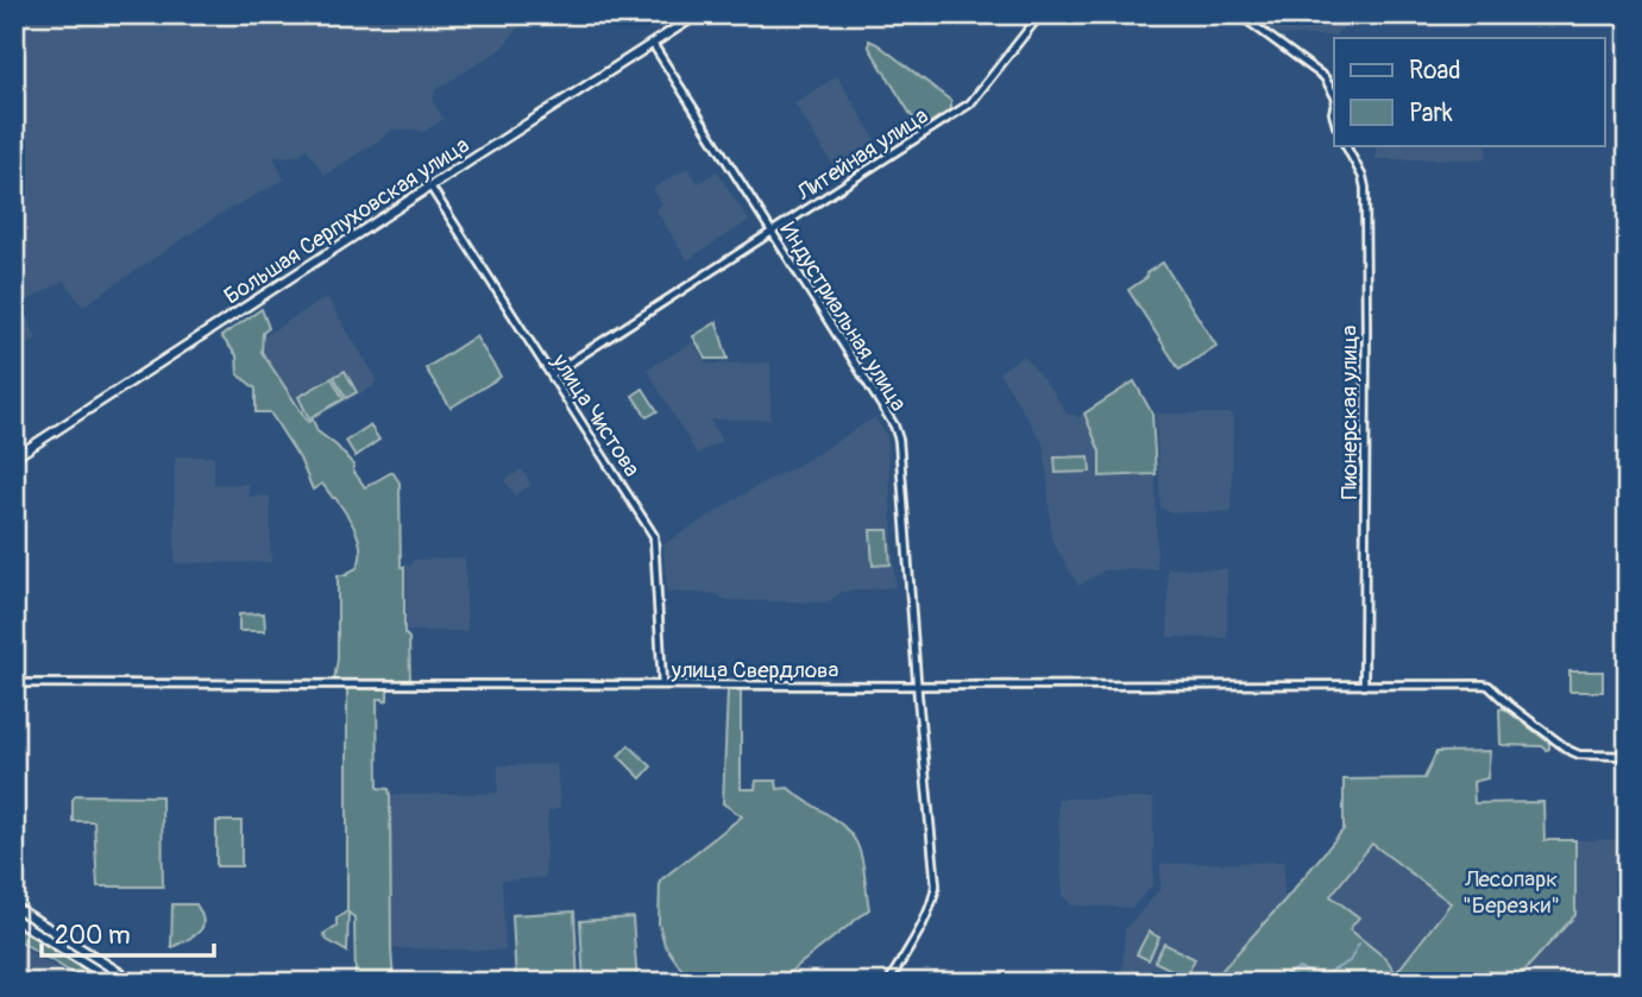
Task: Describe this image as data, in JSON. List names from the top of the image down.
{
  "streets": {
    "main road": ["Большая Серпуховская улица"],
    "street": [
      "Литейная улица",
      "Индустриальная улица",
      "Пионерская улица",
      "улица Чистова",
      "улица Свердлова"
    ]
  },
  "crossings": [
    ["Литейная улица", "Индустриальная улица"],
    ["Литейная улица", "улица Чистова"],
    ["Большая Серпуховская улица", "Индустриальная улица"],
    ["Большая Серпуховская улица", "улица Чистова"],
    ["Индустриальная улица", "улица Свердлова"],
    ["Пионерская улица", "улица Свердлова"],
    ["улица Чистова", "улица Свердлова"]
  ],
  "parks": ["Лесопарк \"Березки\""],
  "legend": ["Road", "Park"],
  "scale_bar": "200 m"
}
